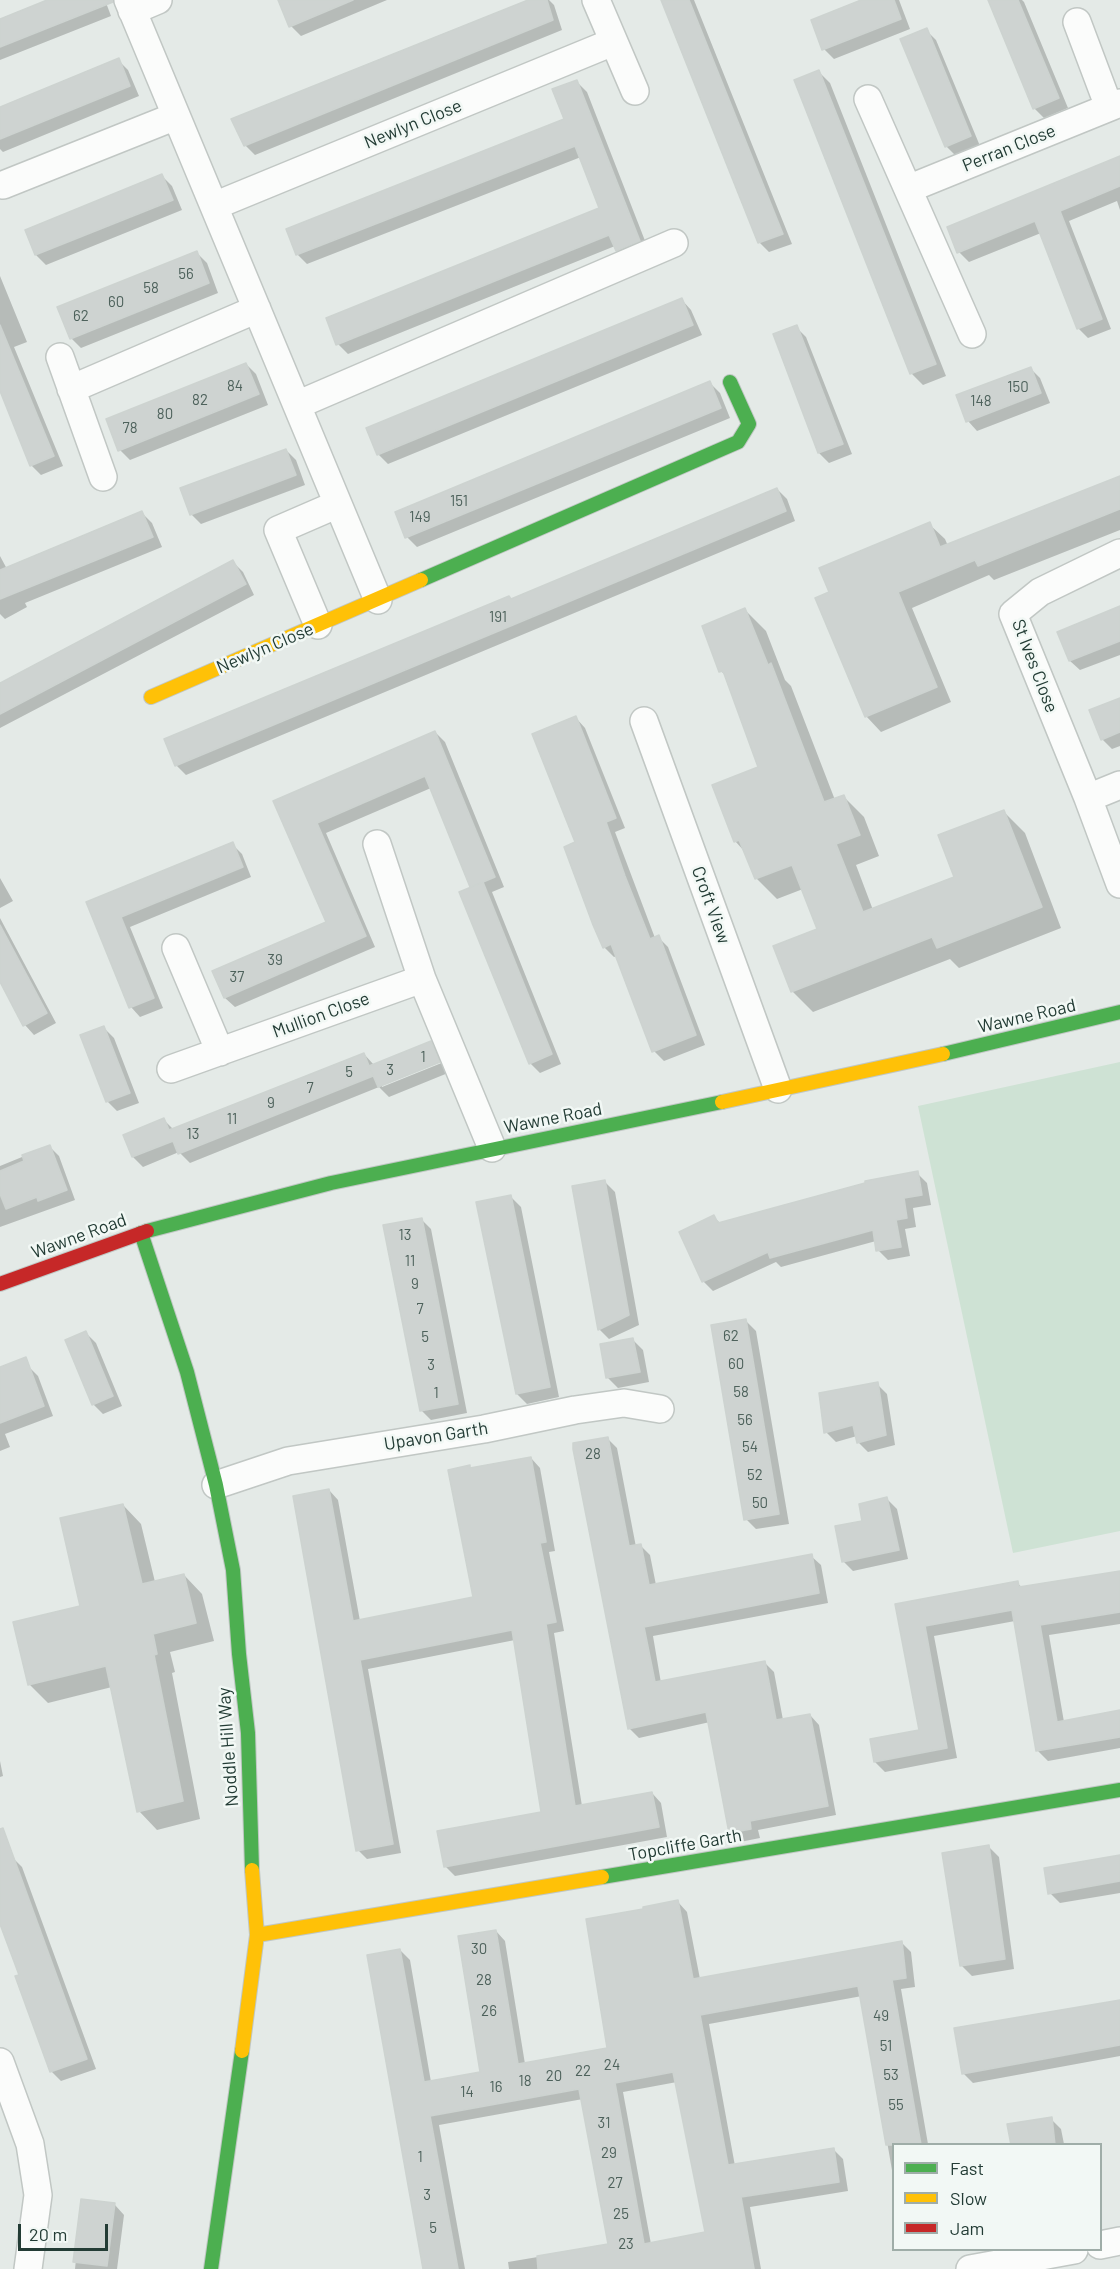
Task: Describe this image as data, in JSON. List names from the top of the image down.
{
  "streets": {
    "street": [
      "Newlyn Close",
      "Perran Close",
      "St Ives Close",
      "Croft View",
      "Mullion Close",
      "Wawne Road",
      "Upavon Garth",
      "Noddle Hill Way",
      "Topcliffe Garth"
    ]
  },
  "crossings": [
    ["Croft View", "Wawne Road"],
    ["Wawne Road", "Noddle Hill Way"],
    ["Upavon Garth", "Noddle Hill Way"],
    ["Noddle Hill Way", "Topcliffe Garth"]
  ],
  "house_numbers": [
    "56",
    "58",
    "60",
    "62",
    "84",
    "150",
    "82",
    "148",
    "80",
    "78",
    "151",
    "149",
    "191",
    "39",
    "37",
    "1",
    "3",
    "5",
    "7",
    "9",
    "11",
    "13",
    "13",
    "11",
    "9",
    "7",
    "62",
    "5",
    "60",
    "3",
    "58",
    "1",
    "56",
    "54",
    "28",
    "52",
    "50",
    "30",
    "28",
    "26",
    "49",
    "51",
    "24",
    "22",
    "53",
    "20",
    "18",
    "16",
    "14",
    "55",
    "31",
    "29",
    "1",
    "27",
    "3",
    "25",
    "5",
    "23"
  ],
  "legend": ["Fast", "Slow", "Jam"],
  "scale_bar": "20 m"
}
